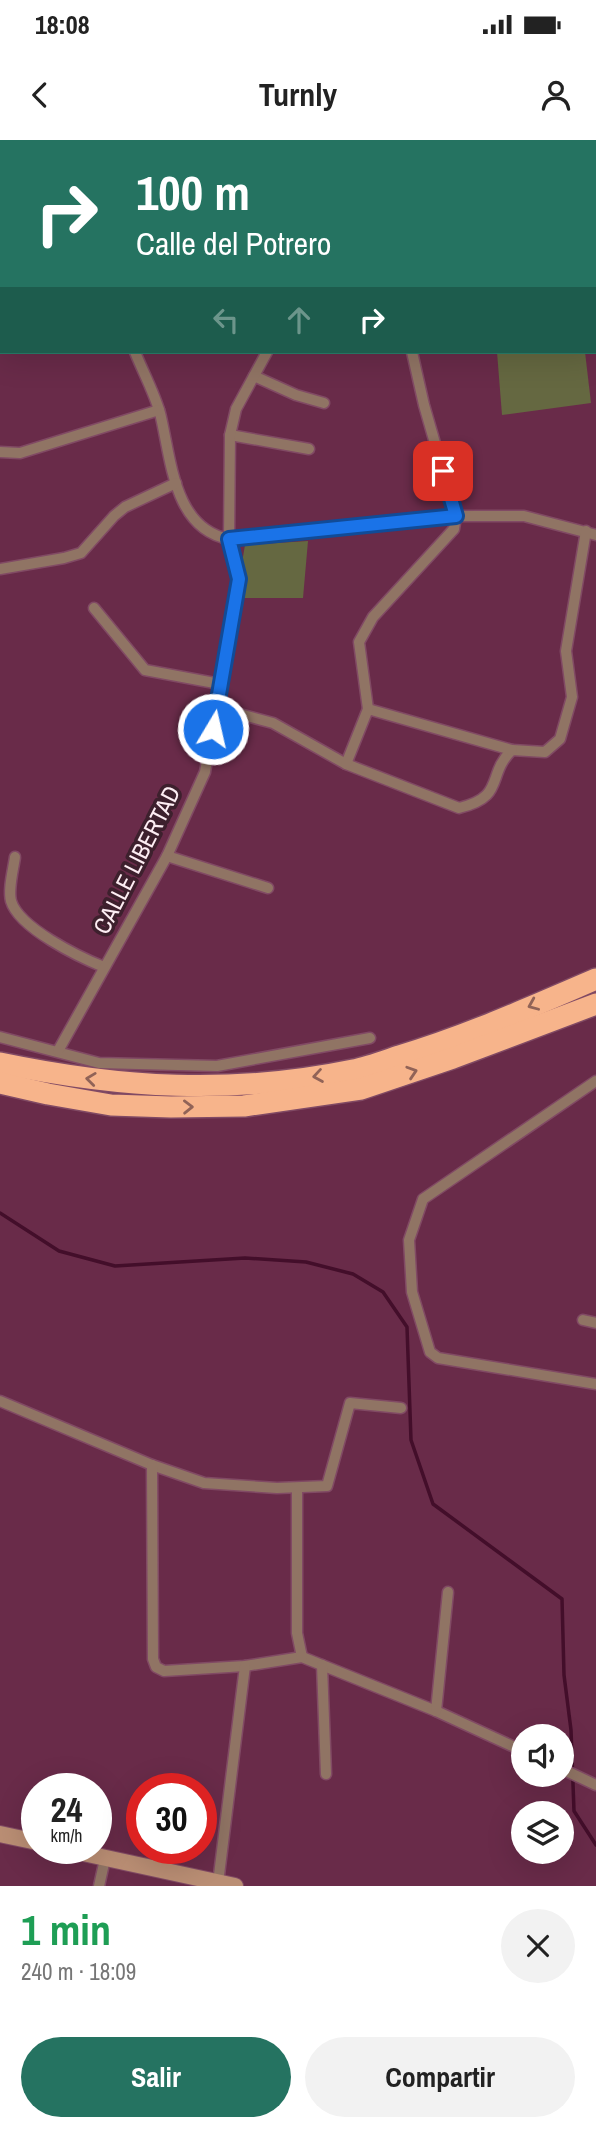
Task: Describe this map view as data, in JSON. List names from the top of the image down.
{
  "streets": {
    "street": ["CALLE LIBERTAD"]
  },
  "page": {
    "status": "18:08",
    "header": "Turnly",
    "turn": ["100 m", "Calle del Potrero"],
    "speed": "24 km/h",
    "limit": "30",
    "heading": ["1 min", "240 m · 18:09"],
    "buttons": ["Salir", "Compartir"]
  }
}
